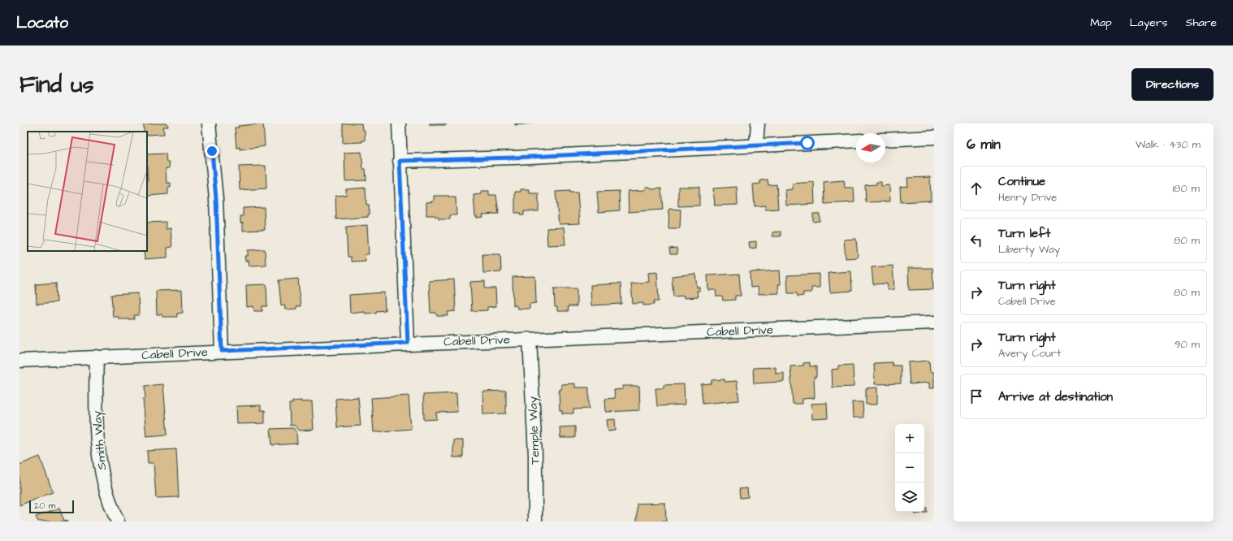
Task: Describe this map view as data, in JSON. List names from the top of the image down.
{
  "streets": {
    "street": ["Cabell Drive", "Temple Way", "Smith Way"]
  },
  "crossings": [
    ["Cabell Drive", "Temple Way"],
    ["Cabell Drive", "Smith Way"]
  ],
  "scale_bar": "20 m",
  "north": "left",
  "page": {
    "header": "Locato",
    "nav": ["Map", "Layers", "Share"],
    "buttons": "Directions",
    "title": "Find us",
    "heading": ["6 min", "Walk · 430 m"],
    "list": [
      ["Continue", "Henry Drive", "180 m"],
      ["Turn left", "Liberty Way", "80 m"],
      ["Turn right", "Cabell Drive", "80 m"],
      ["Turn right", "Avery Court", "90 m"],
      "Arrive at destination"
    ],
    "map_buttons": ["+", "−"],
    "scale": "20 m"
  }
}
